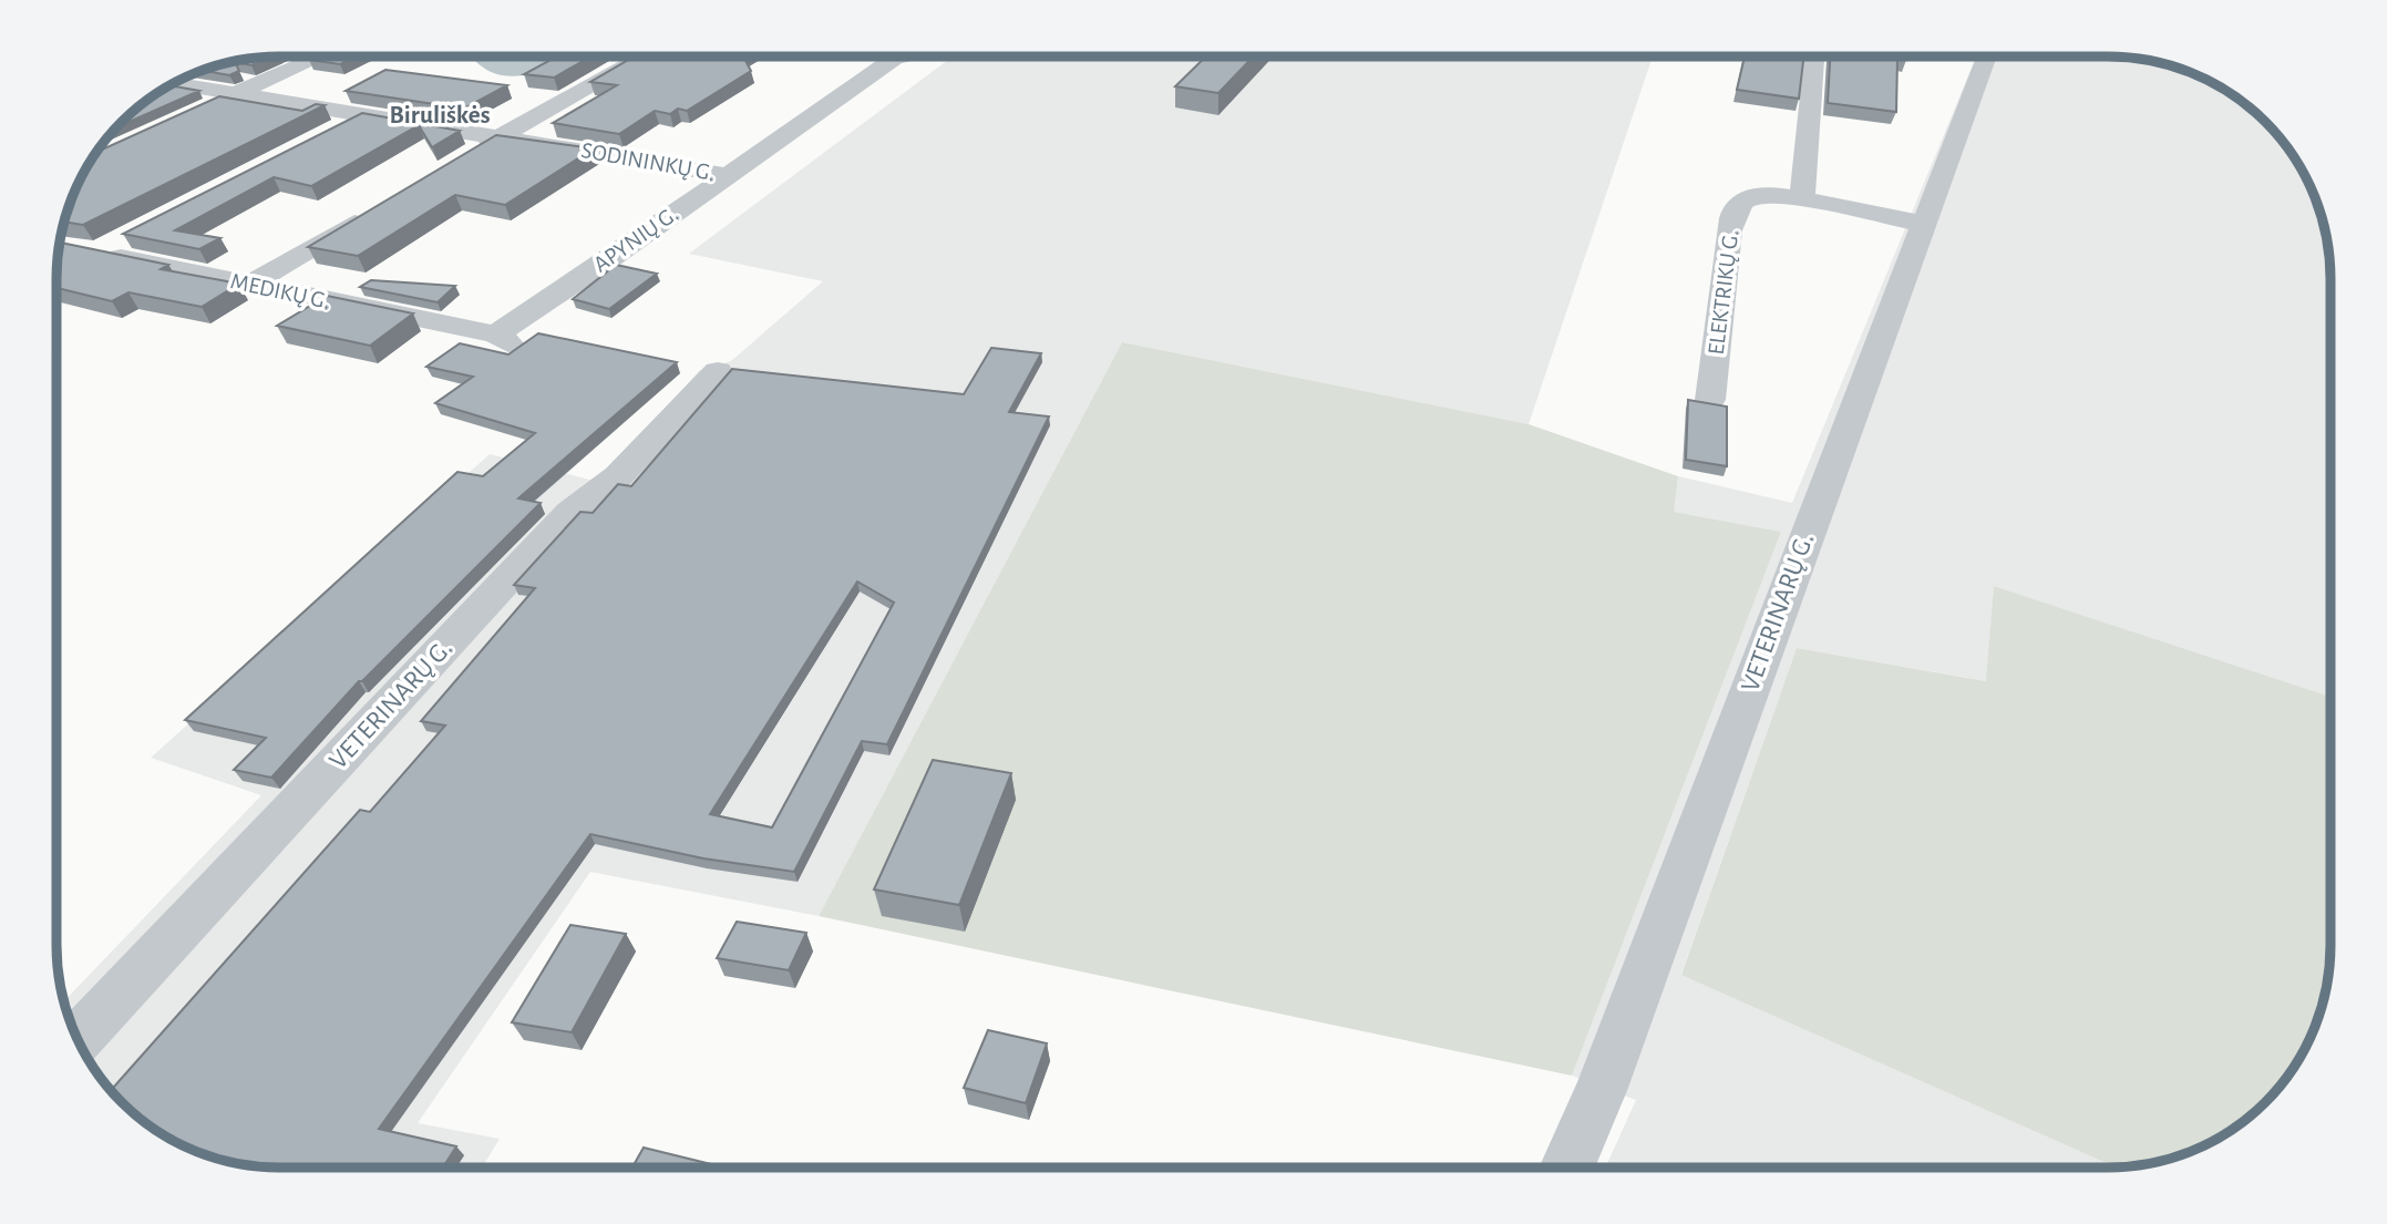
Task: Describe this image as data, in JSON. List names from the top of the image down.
{
  "streets": {
    "street": [
      "SODININKŲ G.",
      "APYNIŲ G.",
      "MEDIKŲ G.",
      "ELEKTRIKŲ G.",
      "VETERINARŲ G."
    ]
  },
  "crossings": [
    ["SODININKŲ G.", "APYNIŲ G."],
    ["APYNIŲ G.", "MEDIKŲ G."],
    ["ELEKTRIKŲ G.", "VETERINARŲ G."]
  ],
  "districts": ["Biruliškės"]
}
